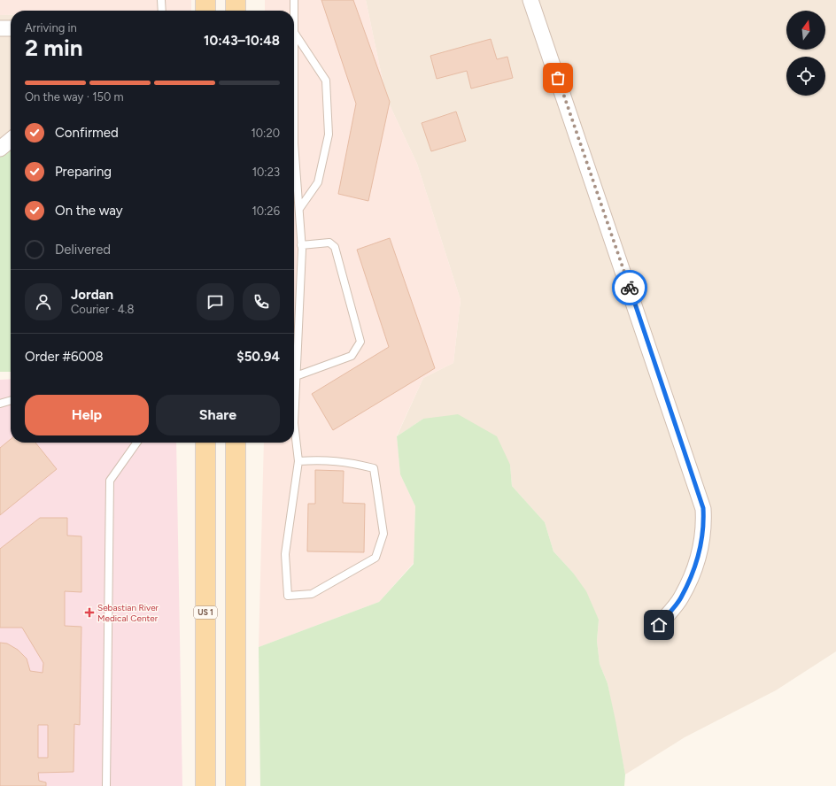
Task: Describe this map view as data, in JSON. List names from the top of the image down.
{
  "streets": {
    "main road": ["US 1"]
  },
  "places": {
    "health": ["Sebastian River Medical Center"]
  },
  "north": "top",
  "page": {
    "heading": ["2 min", "Arriving in", "10:43–10:48"],
    "panel": [
      "Jordan",
      "Courier · 4.8",
      "Order #6008",
      "$50.94"
    ],
    "bar": "On the way · 150 m",
    "list": [
      ["Confirmed", "10:20"],
      ["Preparing", "10:23"],
      ["On the way", "10:26"],
      "Delivered"
    ],
    "buttons": ["Help", "Share"]
  }
}
